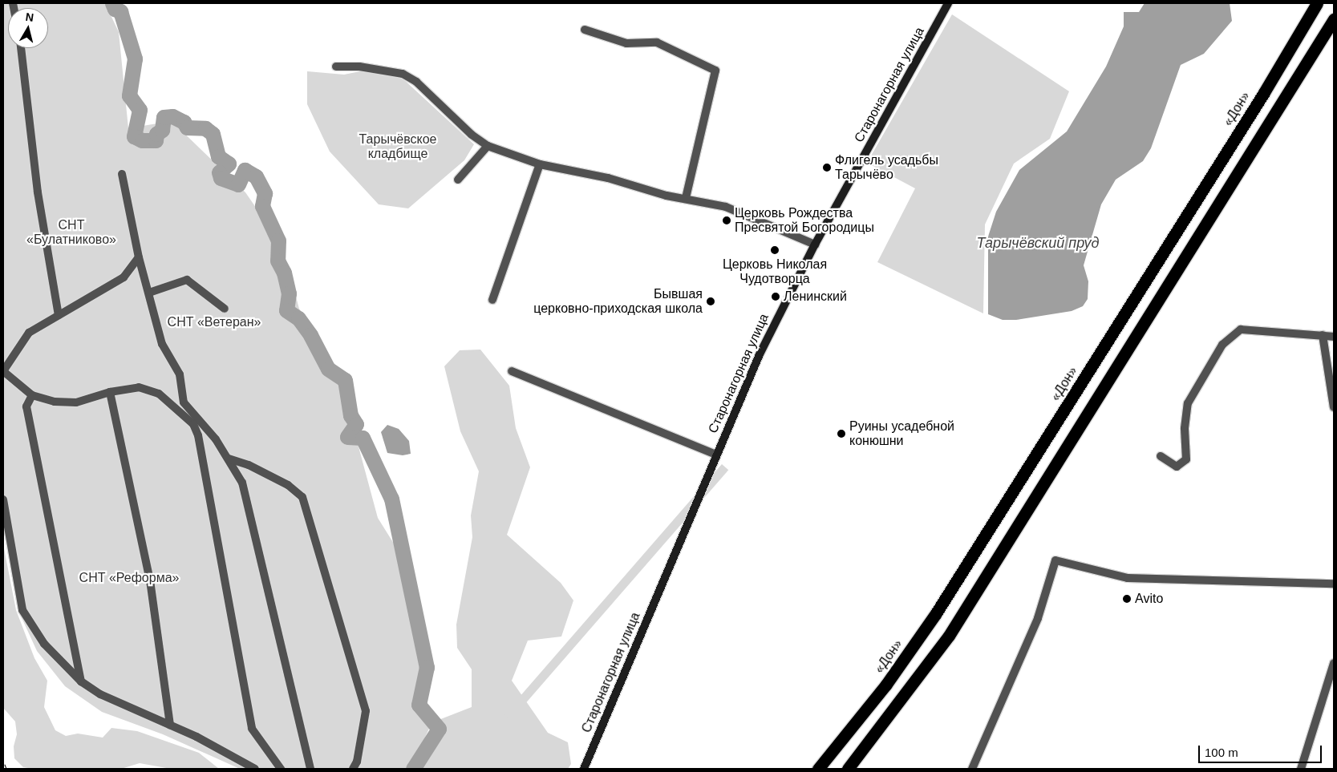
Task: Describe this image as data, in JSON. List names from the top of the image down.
{
  "streets": {
    "highway": ["«Дон»"],
    "main road": ["Старонагорная улица"]
  },
  "water": ["Тарычёвский пруд"],
  "parks": [
    "Тарычёвское кладбище",
    "СНТ «Булатниково»",
    "СНТ «Ветеран»",
    "СНТ «Реформа»"
  ],
  "places": [
    "Флигель усадьбы Тарычёво",
    "Церковь Рождества Пресвятой Богородицы",
    "Церковь Николая Чудотворца",
    "Ленинский",
    "Бывшая церковно-приходская школа",
    "Руины усадебной конюшни",
    "Avito"
  ],
  "scale_bar": "100 m",
  "north": "top"
}
